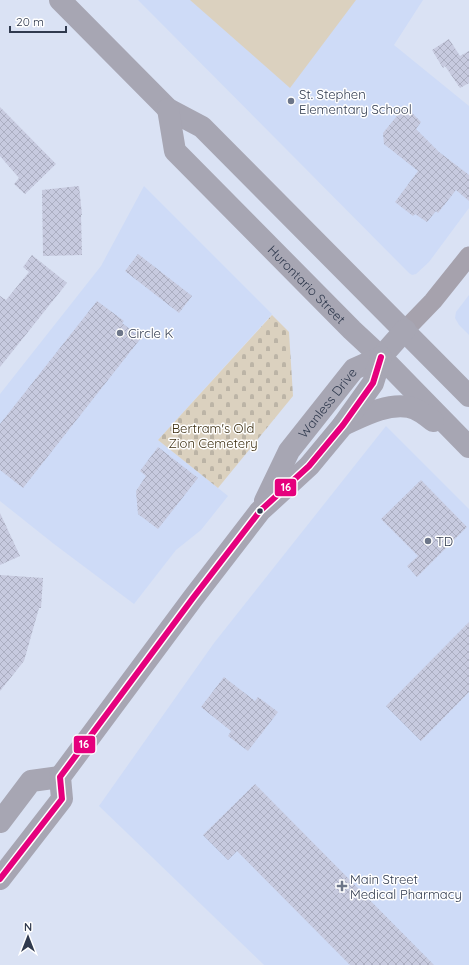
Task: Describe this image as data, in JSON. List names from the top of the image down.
{
  "streets": {
    "main road": ["Hurontario Street", "Wanless Drive"]
  },
  "crossings": [
    ["Hurontario Street", "Wanless Drive"]
  ],
  "parks": ["Bertram's Old Zion Cemetery"],
  "places": {
    "other": ["St. Stephen Elementary School", "Circle K", "TD"],
    "health": ["Main Street Medical Pharmacy"]
  },
  "lines": ["transit line 16"],
  "scale_bar": "20 m",
  "north": "top"
}
